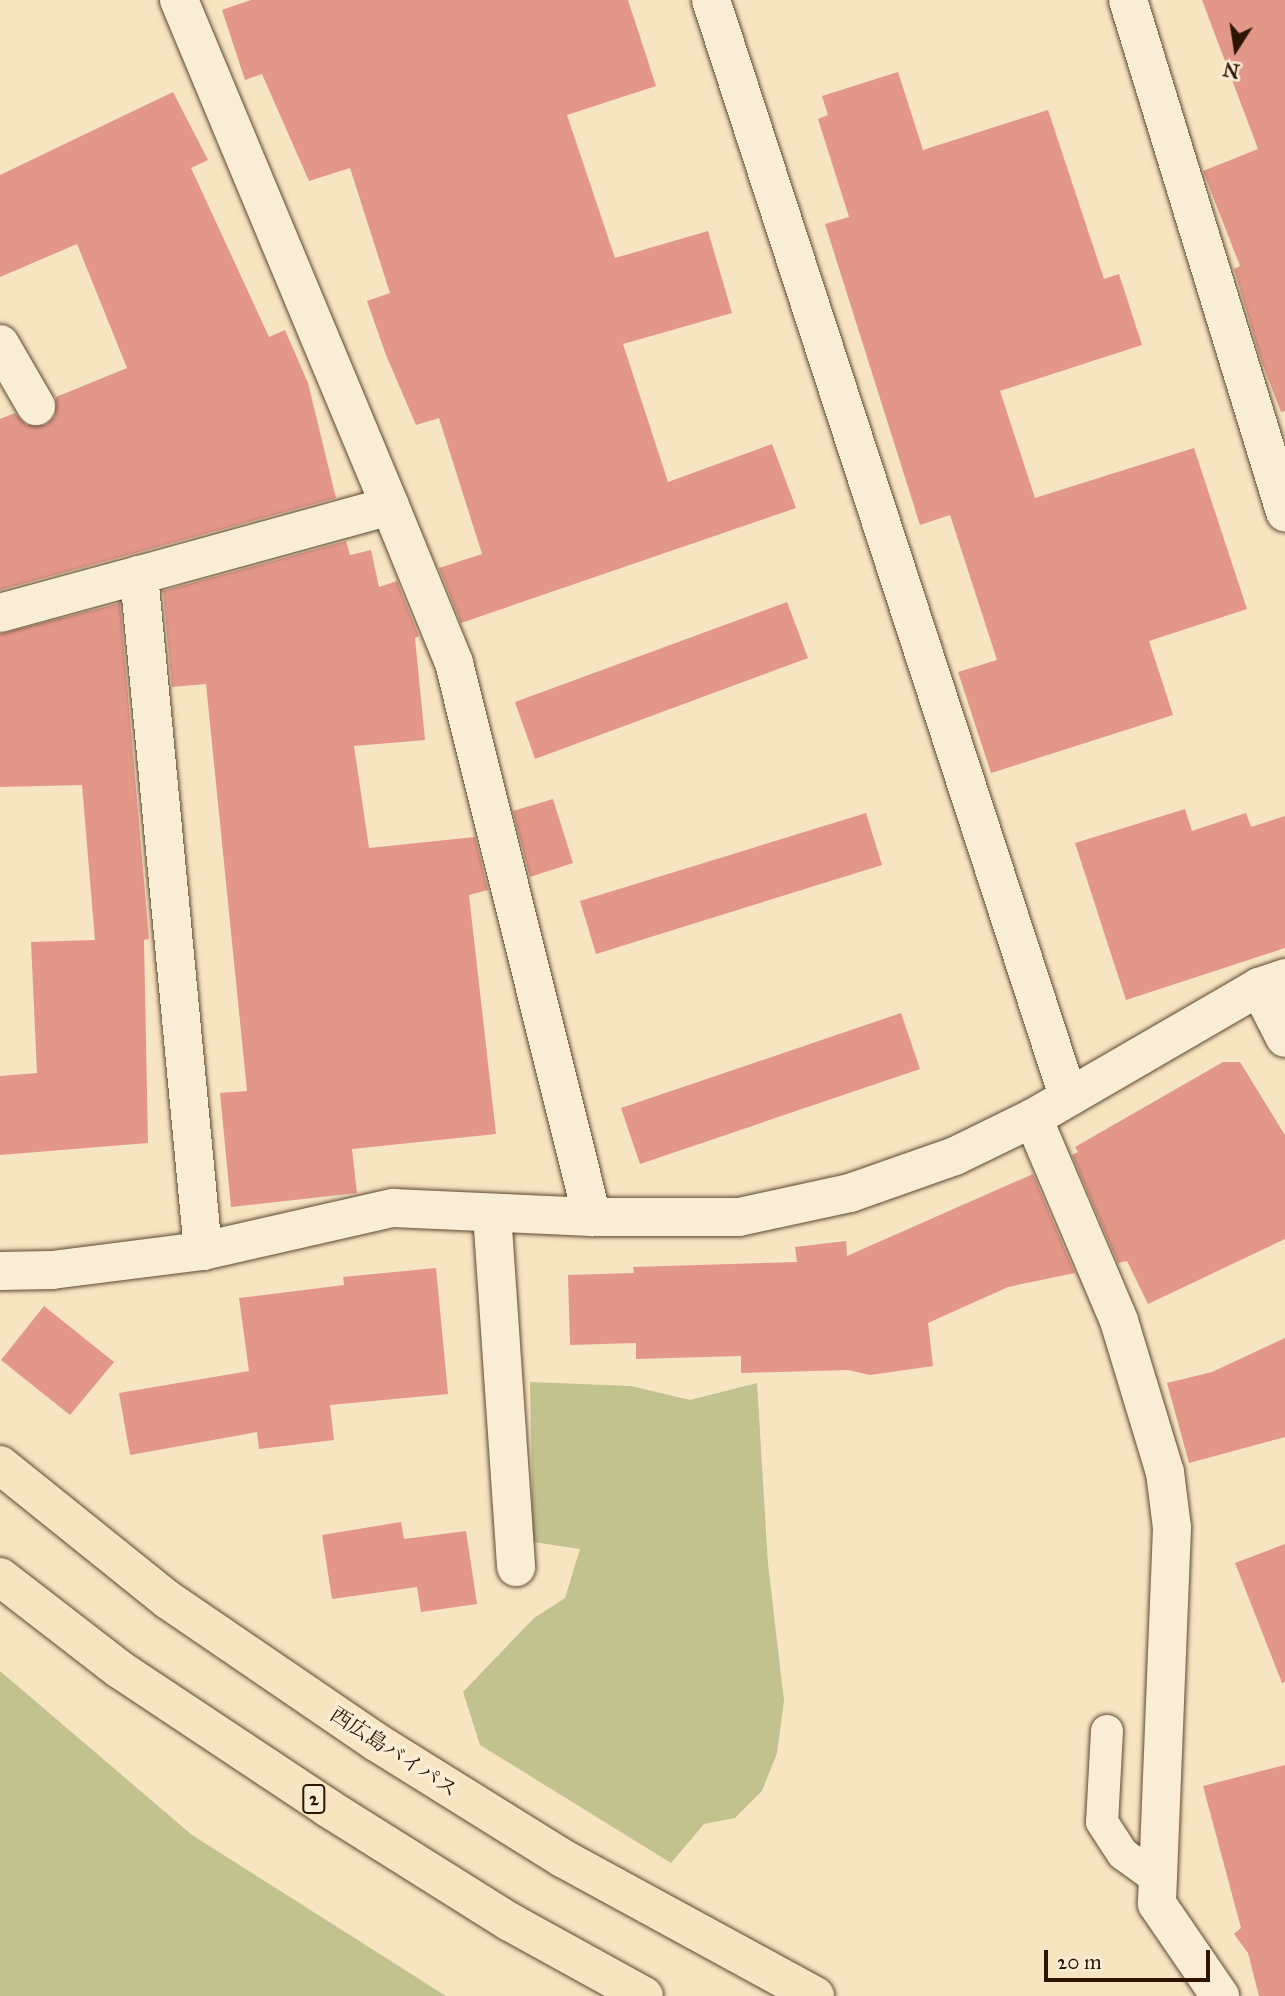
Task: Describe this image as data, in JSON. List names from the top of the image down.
{
  "streets": {
    "highway": ["西広島バイパス", "2"]
  },
  "scale_bar": "20 m",
  "north": "bottom"
}
